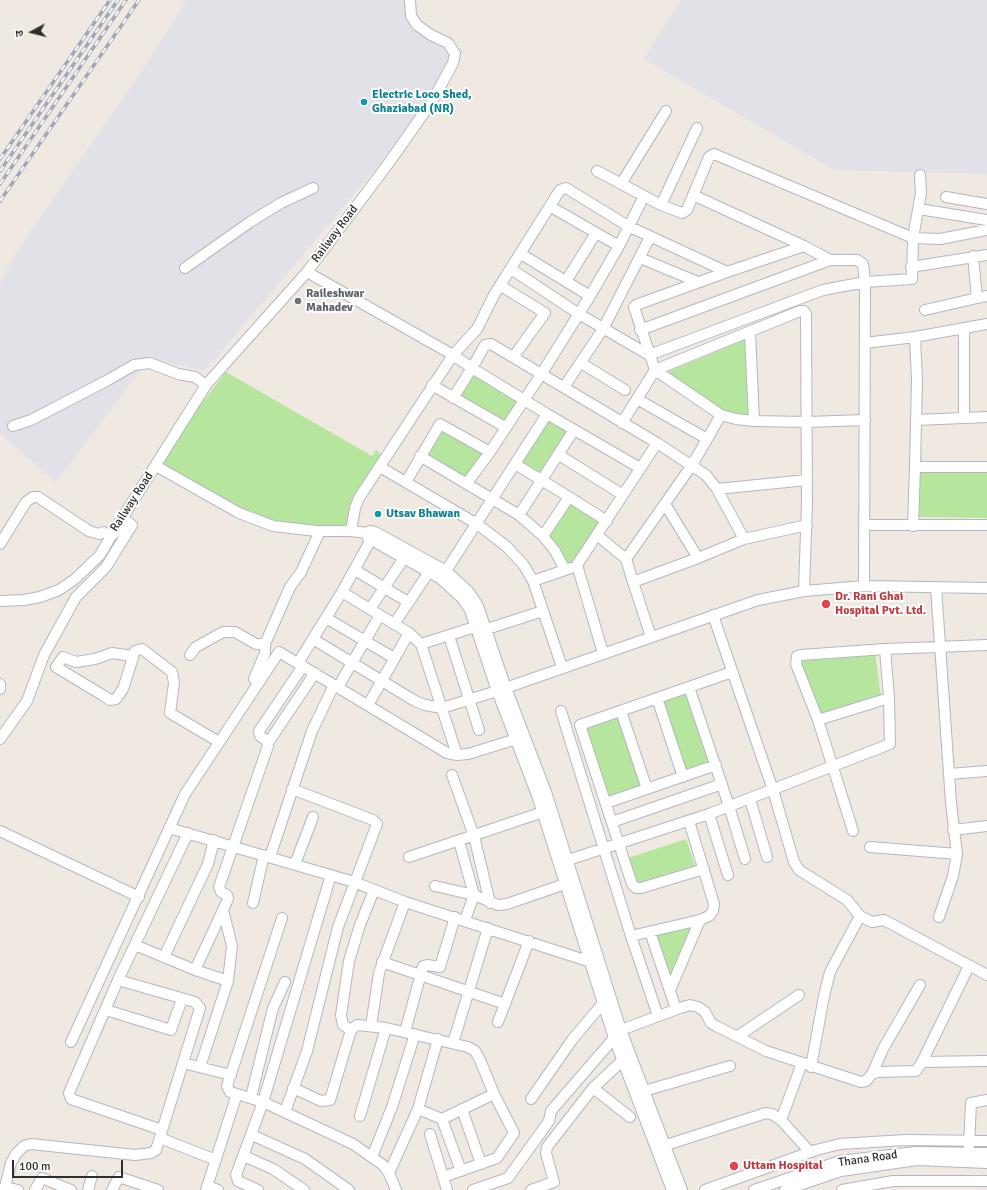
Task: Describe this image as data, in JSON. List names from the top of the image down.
{
  "streets": {
    "street": ["Railway Road", "Thana Road"]
  },
  "places": [
    "Electric Loco Shed, Ghaziabad (NR)",
    "Raileshwar Mahadev",
    "Utsav Bhawan",
    "Dr. Rani Ghai Hospital Pvt. Ltd.",
    "Uttam Hospital"
  ],
  "scale_bar": "100 m",
  "north": "left"
}
